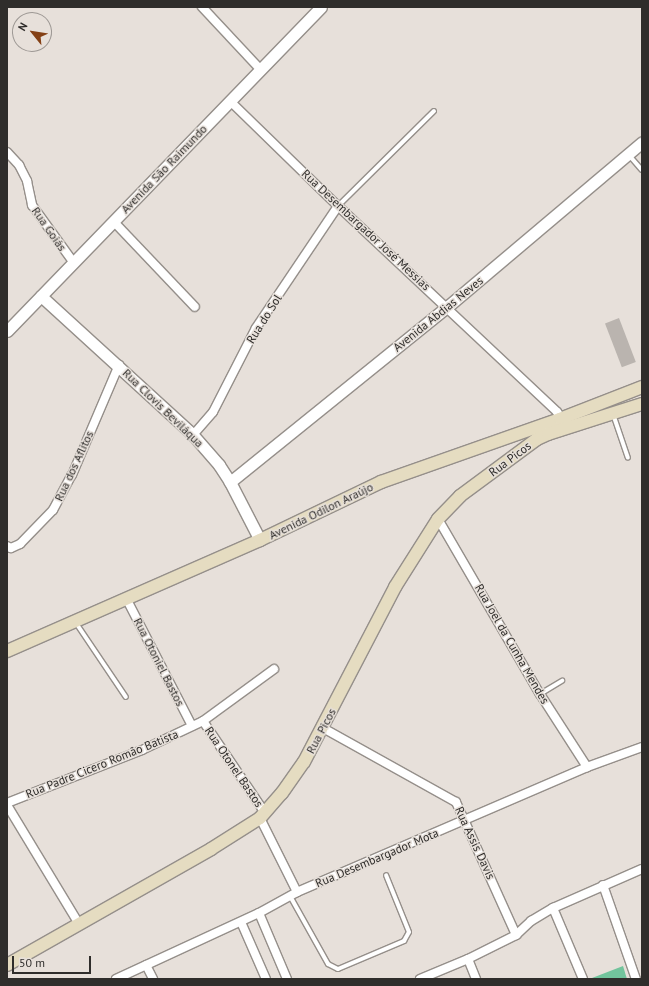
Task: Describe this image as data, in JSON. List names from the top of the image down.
{
  "streets": {
    "main road": ["Rua Picos", "Avenida Odilon Araújo"],
    "street": [
      "Avenida São Raimundo",
      "Rua Goiás",
      "Rua Desembargador José Messias",
      "Avenida Abdias Neves",
      "Rua do Sol",
      "Rua Clovis Beviláqua",
      "Rua dos Aflitos",
      "Rua Joel da Cunha Mendes",
      "Rua Otoniel Bastos",
      "Rua Padre Cicero Romão Batista",
      "Rua Otonel Bastos",
      "Rua Assis Davis",
      "Rua Desembargador Mota"
    ]
  },
  "crossings": [
    ["Avenida São Raimundo", "Rua Goiás"],
    ["Avenida São Raimundo", "Rua Desembargador José Messias"],
    ["Avenida São Raimundo", "Rua Clovis Beviláqua"],
    ["Rua Desembargador José Messias", "Avenida Abdias Neves"],
    ["Rua Desembargador José Messias", "Rua do Sol"],
    ["Rua Desembargador José Messias", "Rua Picos"],
    ["Rua Desembargador José Messias", "Avenida Odilon Araújo"],
    ["Avenida Abdias Neves", "Rua Clovis Beviláqua"],
    ["Rua do Sol", "Rua Clovis Beviláqua"],
    ["Rua Clovis Beviláqua", "Rua dos Aflitos"],
    ["Rua Clovis Beviláqua", "Avenida Odilon Araújo"],
    ["Rua Picos", "Avenida Odilon Araújo"],
    ["Rua Picos", "Rua Joel da Cunha Mendes"],
    ["Rua Picos", "Rua Otonel Bastos"],
    ["Rua Picos", "Rua Assis Davis"],
    ["Avenida Odilon Araújo", "Rua Otoniel Bastos"],
    ["Rua Joel da Cunha Mendes", "Rua Desembargador Mota"],
    ["Rua Otoniel Bastos", "Rua Padre Cicero Romão Batista"],
    ["Rua Padre Cicero Romão Batista", "Rua Otonel Bastos"],
    ["Rua Otonel Bastos", "Rua Desembargador Mota"],
    ["Rua Assis Davis", "Rua Desembargador Mota"]
  ],
  "scale_bar": "50 m",
  "north": "top left"
}
